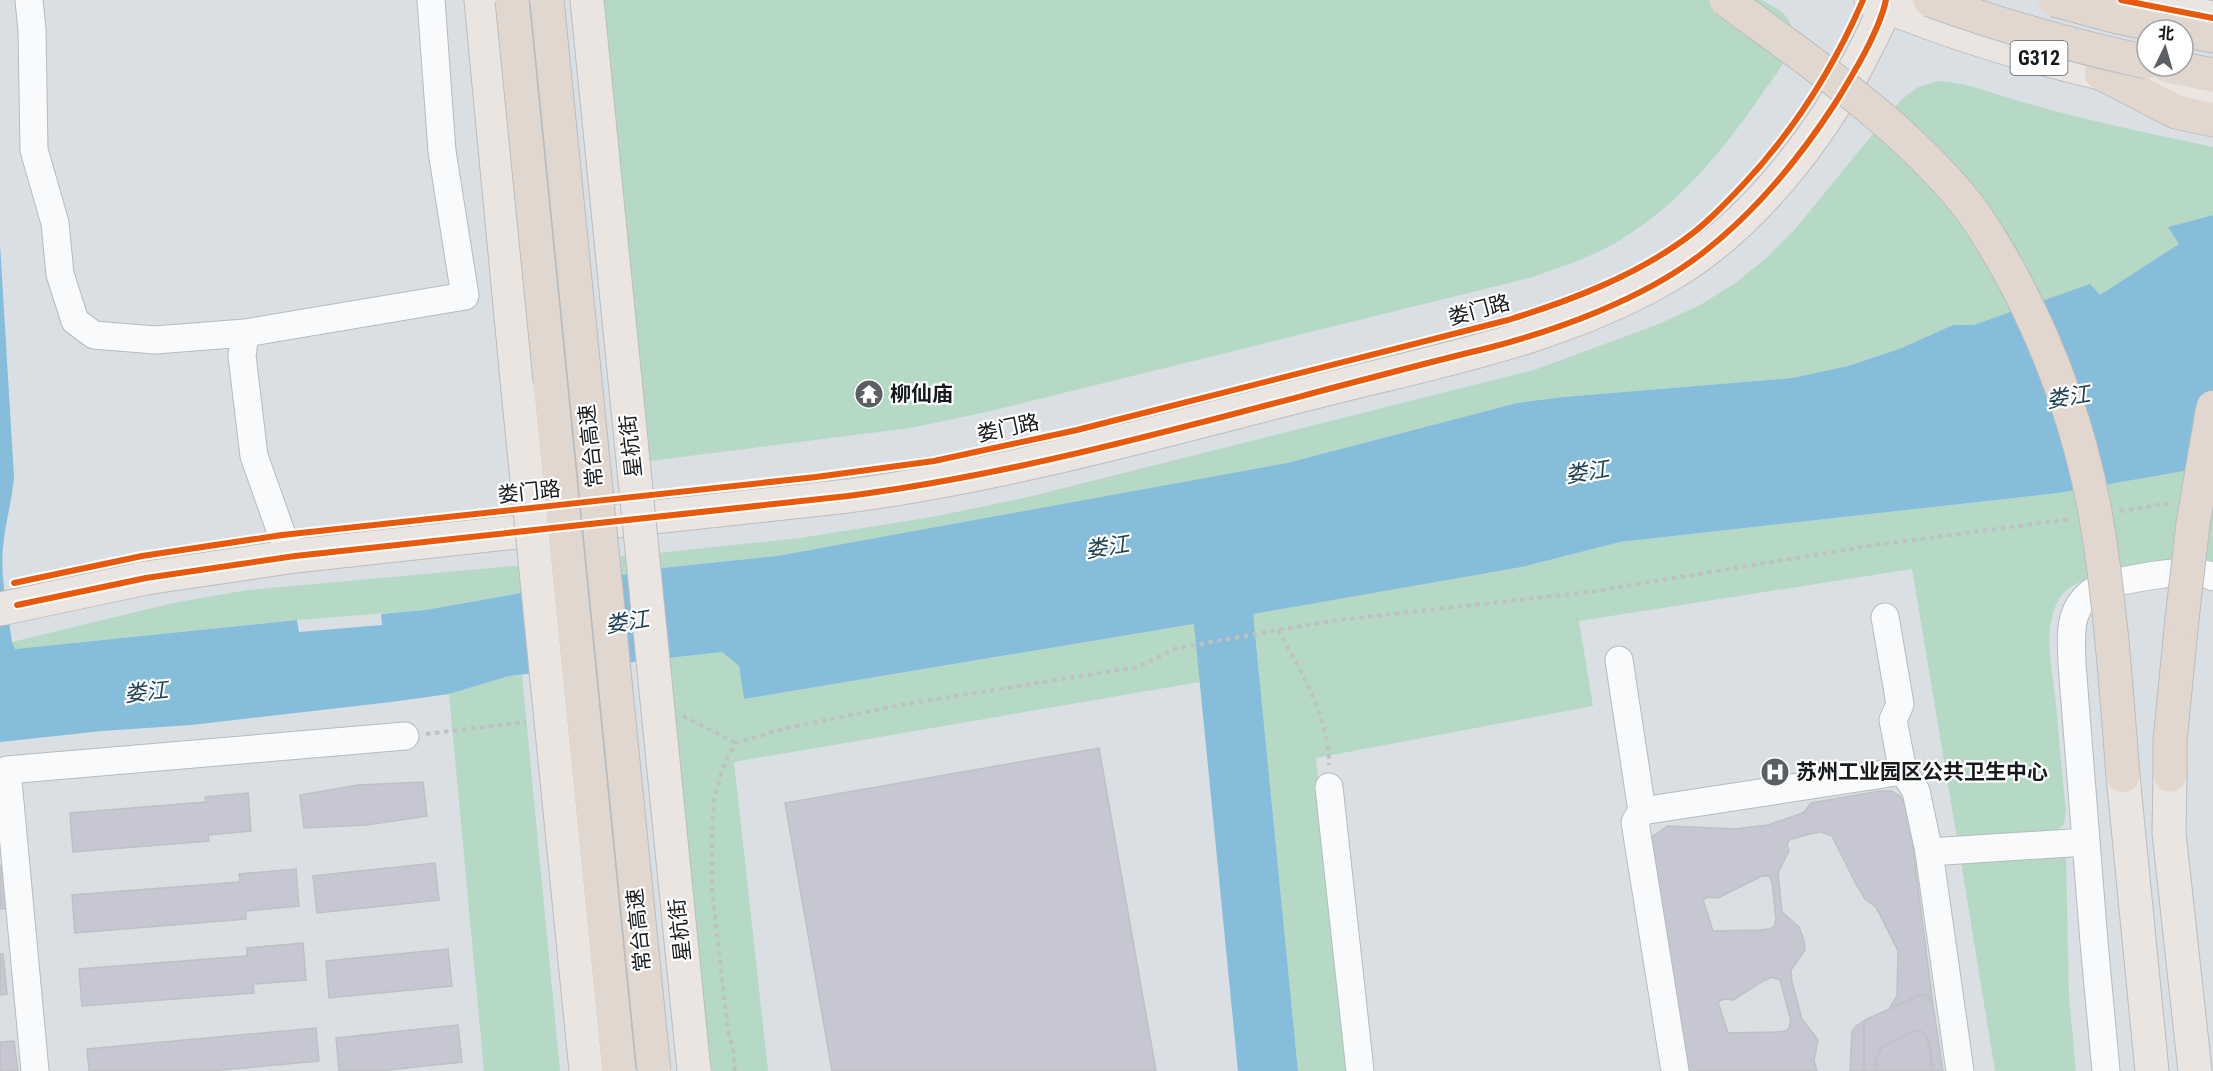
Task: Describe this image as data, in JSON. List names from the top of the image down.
{
  "streets": {
    "highway": ["常台高速"],
    "main road": ["G312", "娄门路", "星杭街"]
  },
  "crossings": [
    ["G312", "娄门路"]
  ],
  "water": ["娄江"],
  "places": {
    "temple": ["柳仙庙"],
    "hospital": ["苏州工业园区公共卫生中心"]
  },
  "north": "top"
}
